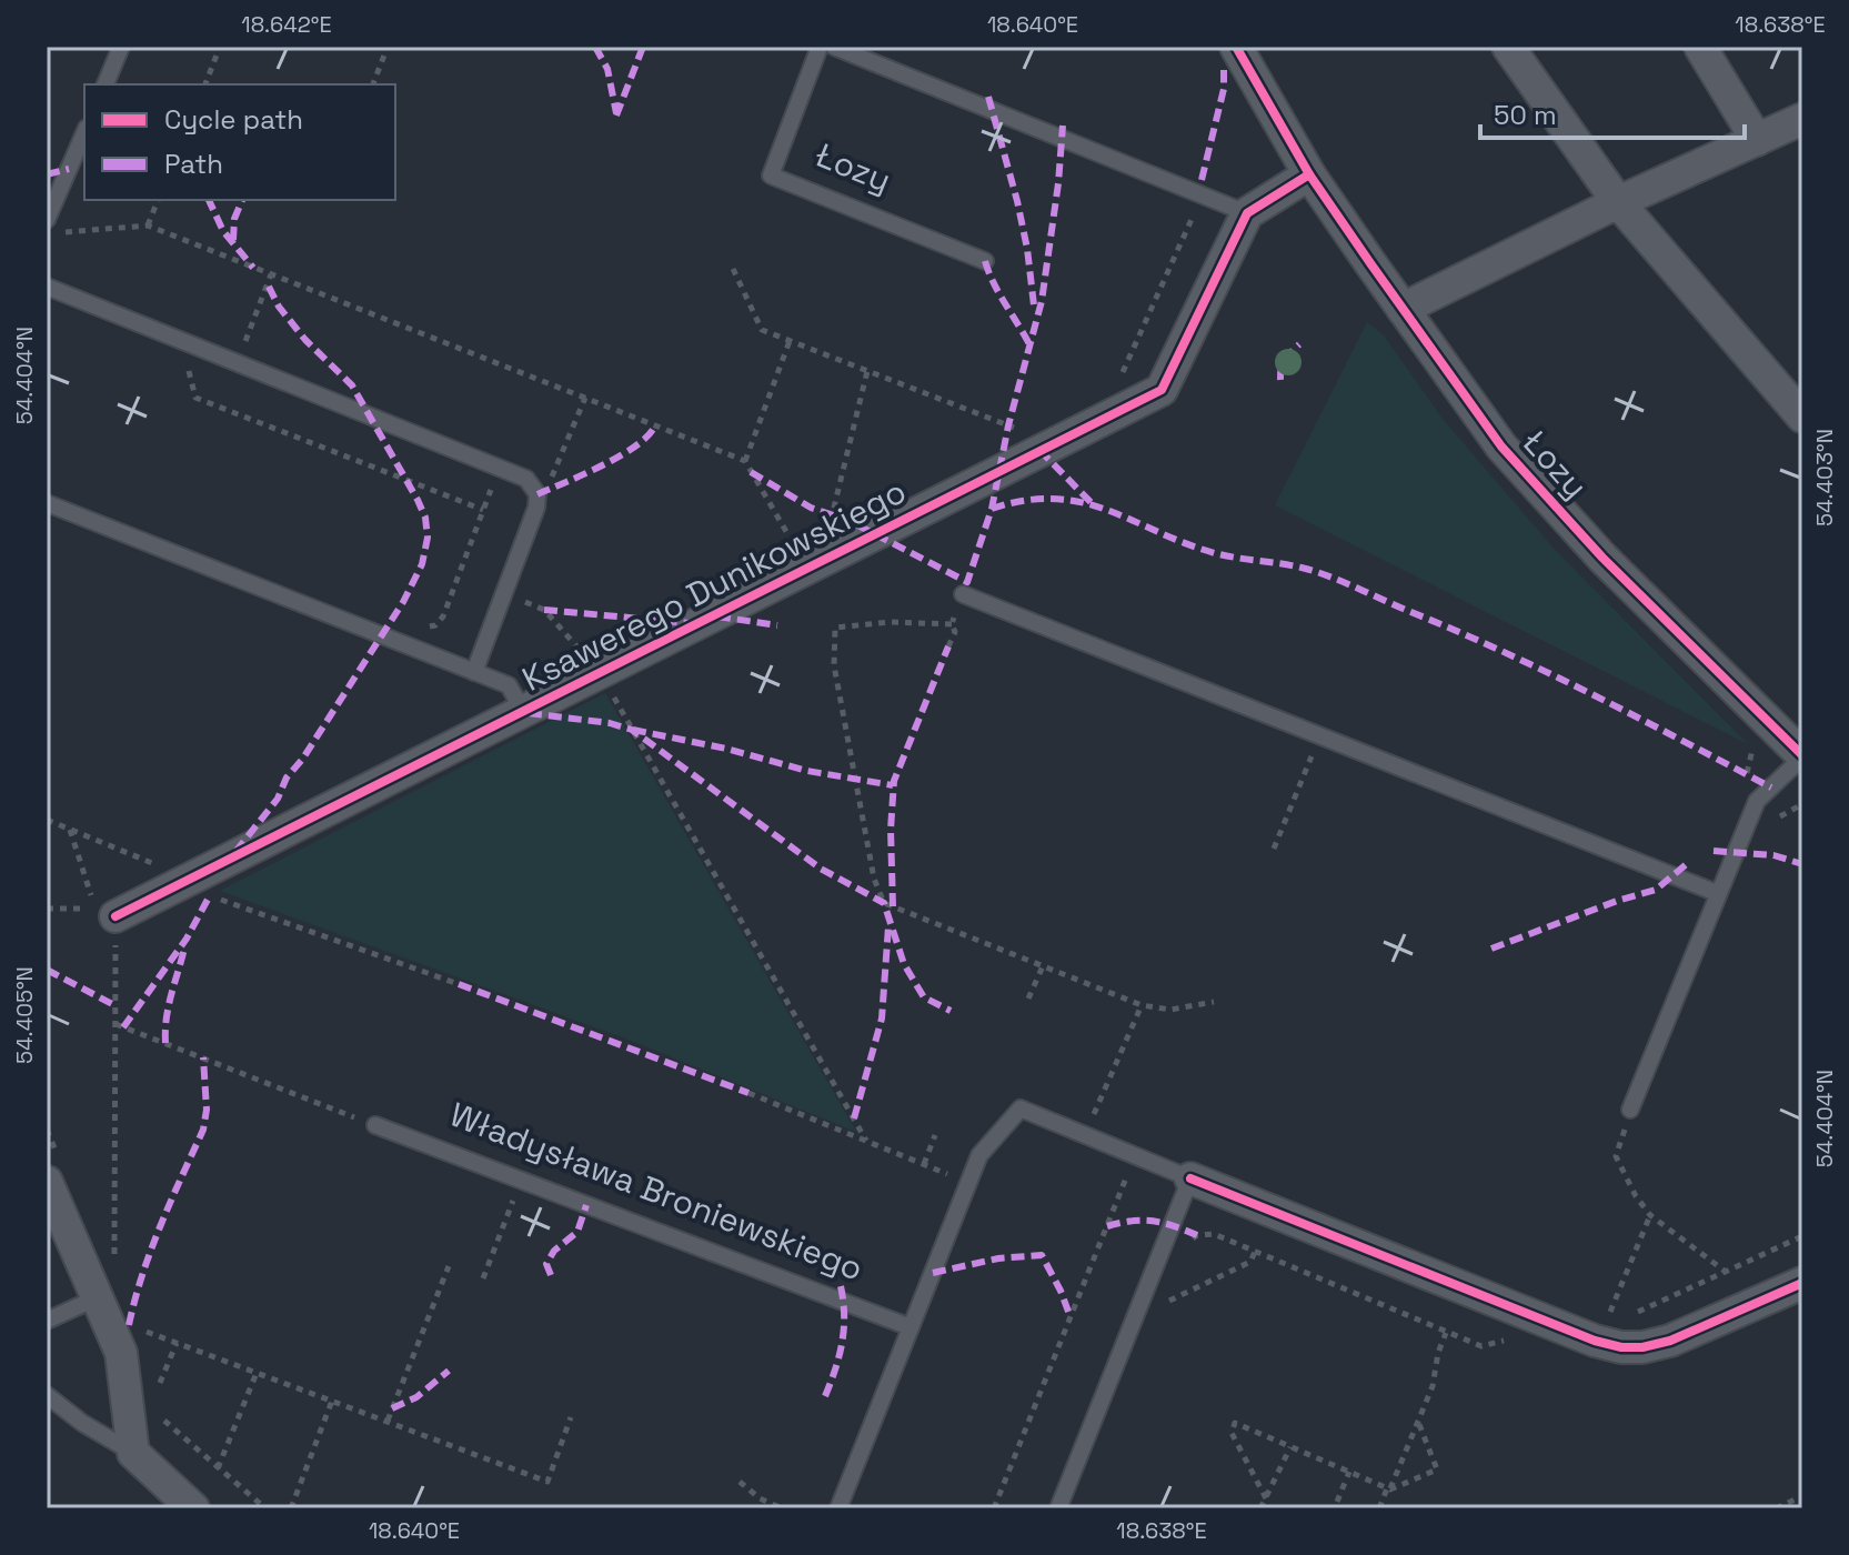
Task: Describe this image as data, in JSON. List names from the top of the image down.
{
  "streets": {
    "street": ["Łozy", "Ksawerego Dunikowskiego"],
    "lane": ["Władysława Broniewskiego"]
  },
  "legend": ["Cycle path", "Path"],
  "scale_bar": "50 m",
  "coordinates": [
    "18.642°E",
    "18.640°E",
    "18.638°E",
    "54.404°N",
    "54.403°N",
    "54.405°N"
  ]
}
